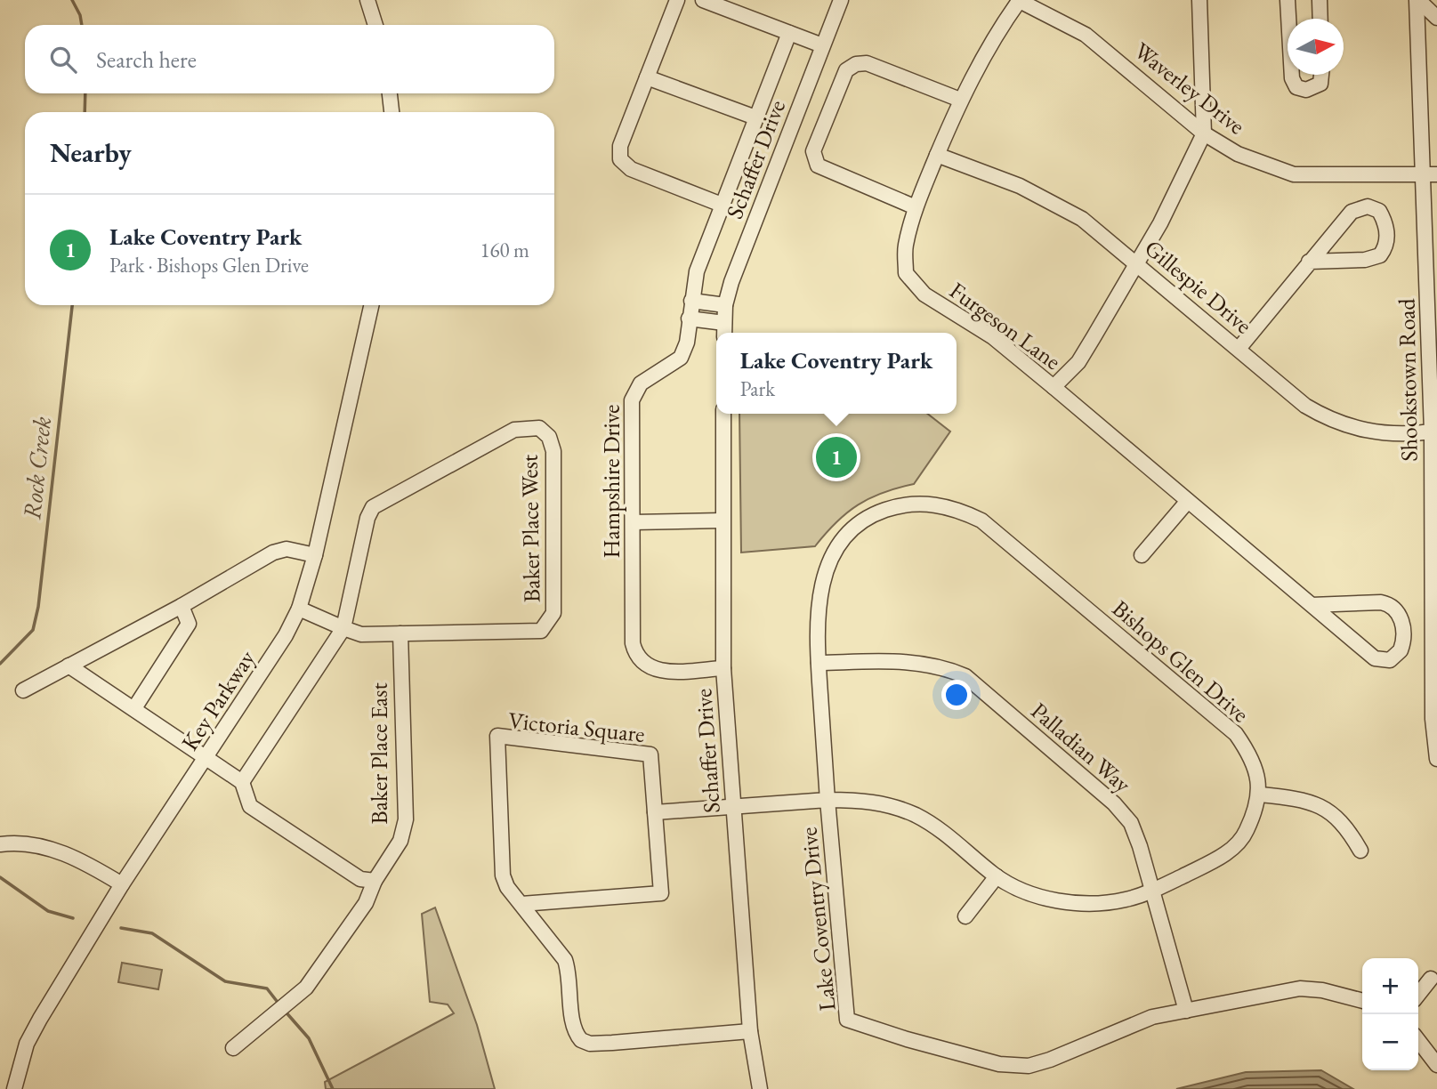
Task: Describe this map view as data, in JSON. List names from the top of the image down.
{
  "streets": {
    "street": [
      "Waverley Drive",
      "Schaffer Drive",
      "Gillespie Drive",
      "Furgeson Lane",
      "Shookstown Road",
      "Hampshire Drive",
      "Baker Place West",
      "Bishops Glen Drive",
      "Key Parkway",
      "Victoria Square",
      "Palladian Way",
      "Baker Place East",
      "Lake Coventry Drive"
    ]
  },
  "crossings": [
    ["Waverley Drive", "Furgeson Lane"],
    ["Waverley Drive", "Shookstown Road"],
    ["Schaffer Drive", "Hampshire Drive"],
    ["Gillespie Drive", "Furgeson Lane"],
    ["Gillespie Drive", "Shookstown Road"],
    ["Baker Place West", "Key Parkway"],
    ["Baker Place West", "Baker Place East"],
    ["Bishops Glen Drive", "Palladian Way"],
    ["Bishops Glen Drive", "Lake Coventry Drive"],
    ["Palladian Way", "Lake Coventry Drive"]
  ],
  "water": ["Rock Creek"],
  "north": "right",
  "page": {
    "search": "Search here",
    "heading": "Nearby",
    "list": [
      {
        "mark": "1",
        "name": "Lake Coventry Park",
        "note": "Park · Bishops Glen Drive",
        "value": "160 m"
      }
    ],
    "popup": ["Lake Coventry Park", "Park"],
    "pins": "1",
    "map_buttons": ["+", "−"]
  }
}
